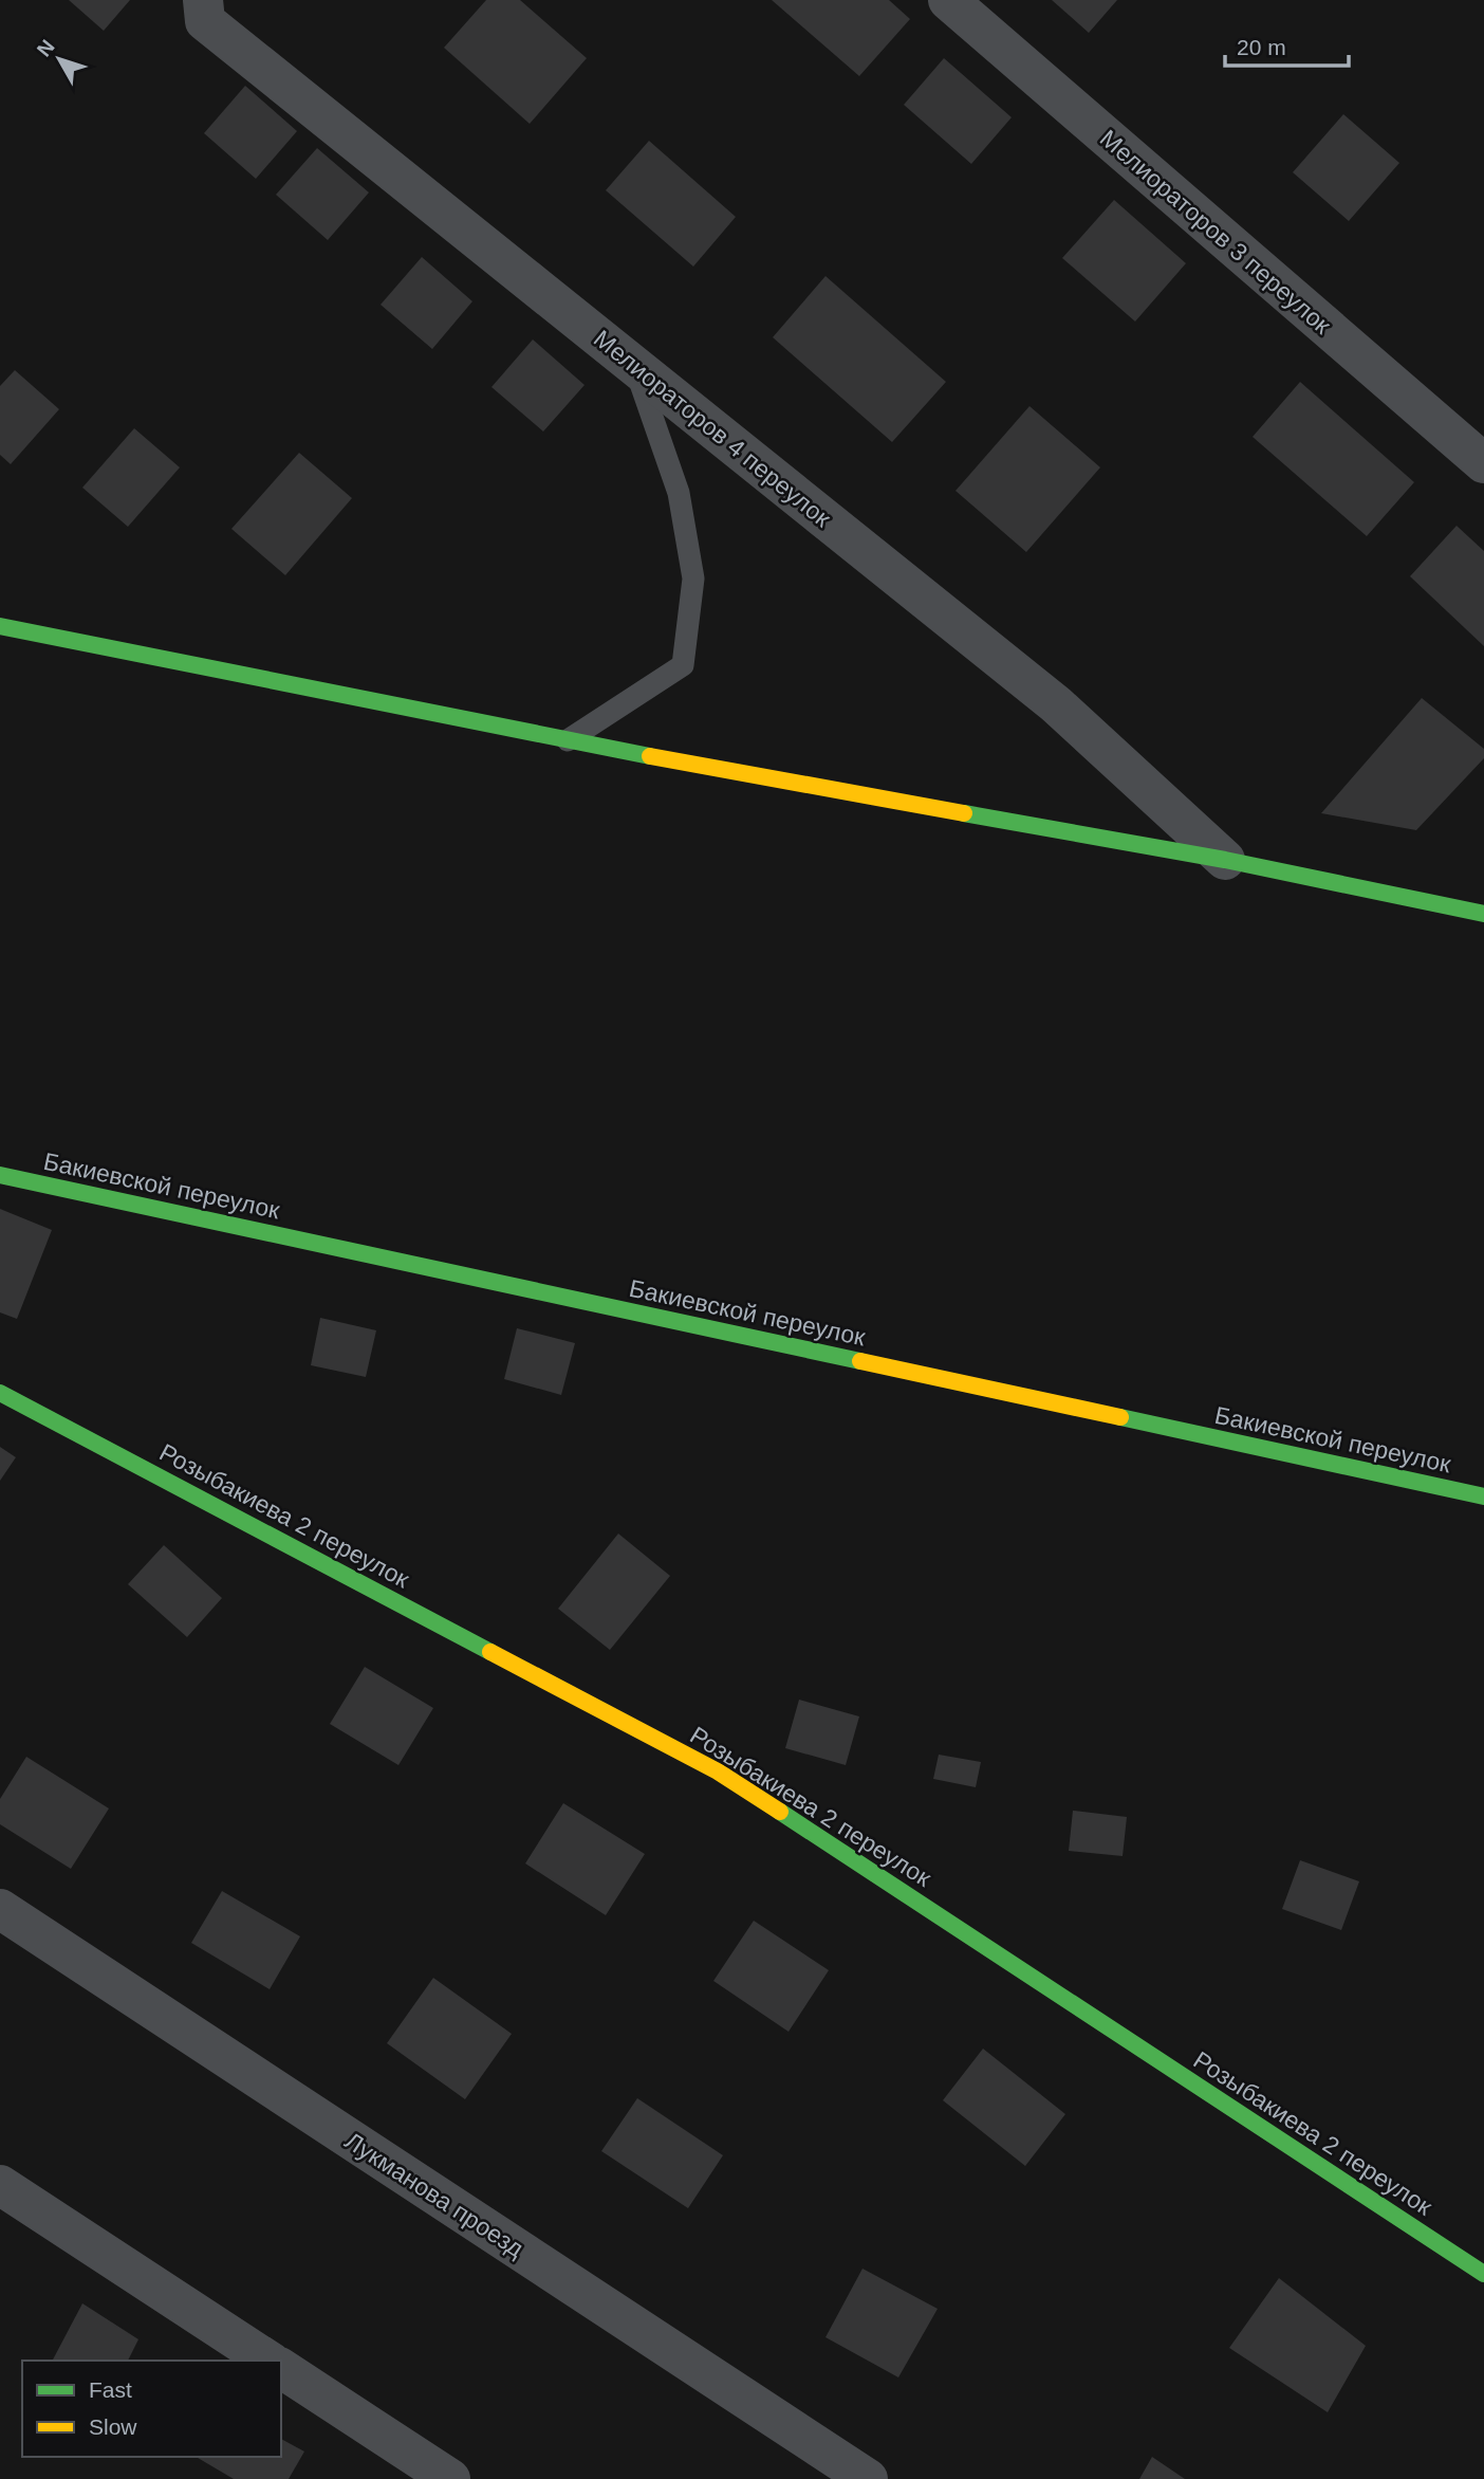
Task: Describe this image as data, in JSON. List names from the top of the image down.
{
  "streets": {
    "street": [
      "Мелиораторов 3 переулок",
      "Мелиораторов 4 переулок",
      "Бакиевской переулок",
      "Розыбакиева 2 переулок",
      "Лукманова проезд"
    ]
  },
  "legend": ["Fast", "Slow"],
  "scale_bar": "20 m",
  "north": "top left"
}
